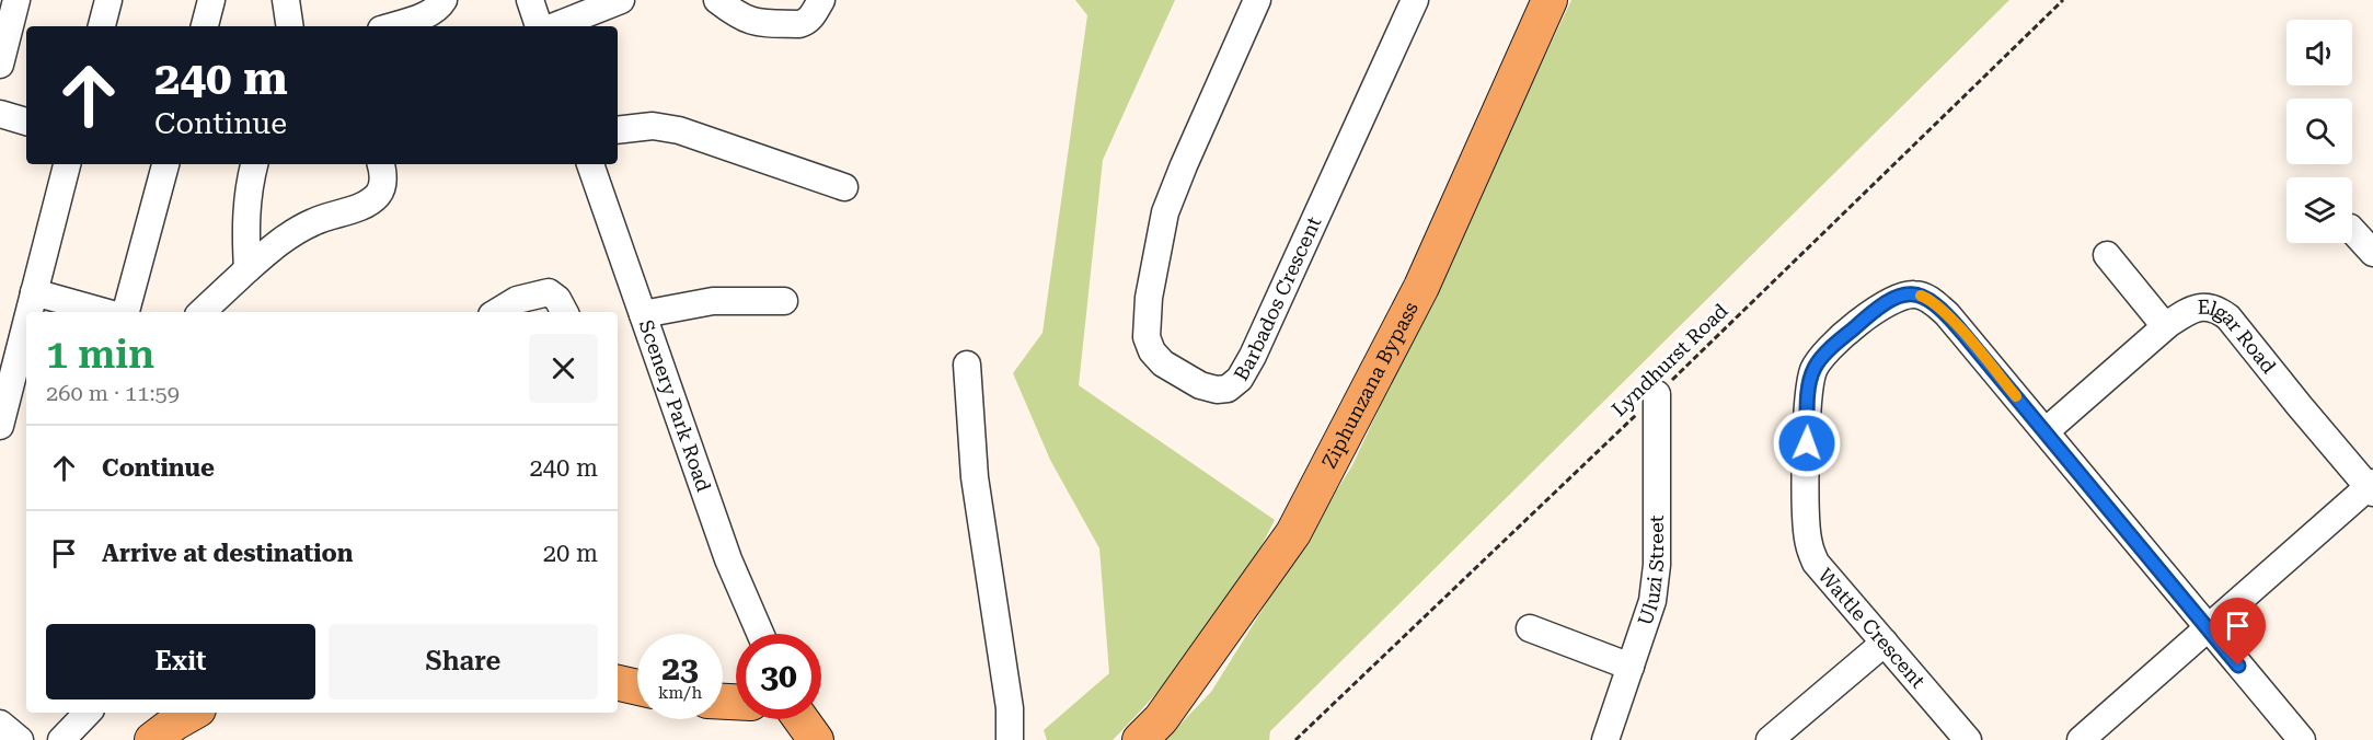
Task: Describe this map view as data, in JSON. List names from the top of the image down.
{
  "streets": {
    "main road": ["Ziphunzana Bypass"],
    "street": [
      "Barbados Crescent",
      "Elgar Road",
      "Scenery Park Road",
      "Uluzi Street",
      "Wattle Crescent"
    ],
    "path": ["Lyndhurst Road"]
  },
  "crossings": [
    ["Elgar Road", "Wattle Crescent"],
    ["Lyndhurst Road", "Uluzi Street"]
  ],
  "page": {
    "turn": ["240 m", "Continue"],
    "heading": ["1 min", "260 m · 11:59"],
    "list": [
      {
        "name": "Continue",
        "value": "240 m"
      },
      {
        "name": "Arrive at destination",
        "value": "20 m"
      }
    ],
    "buttons": ["Exit", "Share"],
    "speed": "23 km/h",
    "limit": "30"
  }
}
